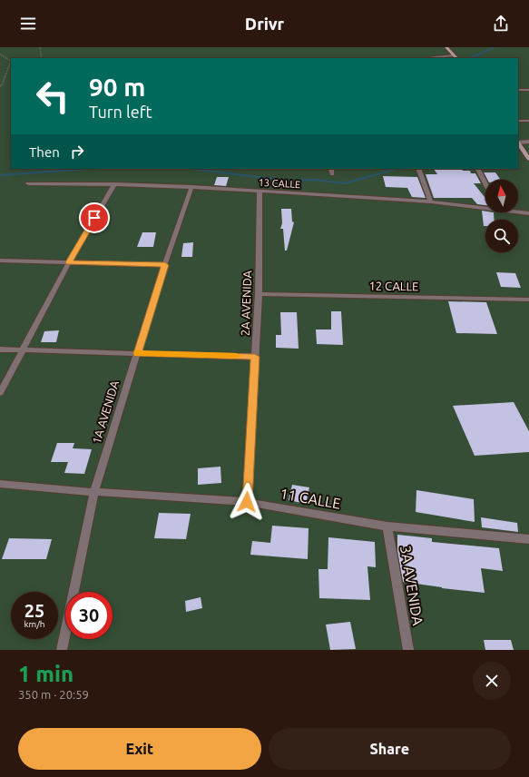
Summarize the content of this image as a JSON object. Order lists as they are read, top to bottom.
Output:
{
  "streets": {
    "street": [
      "13 CALLE",
      "12 CALLE",
      "2A AVENIDA",
      "1A AVENIDA",
      "11 CALLE",
      "3A AVENIDA"
    ]
  },
  "crossings": [
    ["13 CALLE", "2A AVENIDA"],
    ["13 CALLE", "1A AVENIDA"],
    ["12 CALLE", "2A AVENIDA"],
    ["2A AVENIDA", "11 CALLE"],
    ["1A AVENIDA", "11 CALLE"],
    ["11 CALLE", "3A AVENIDA"]
  ],
  "north": "top",
  "page": {
    "header": "Drivr",
    "turn": ["90 m", "Turn left"],
    "then": "Then",
    "speed": "25 km/h",
    "limit": "30",
    "heading": ["1 min", "350 m · 20:59"],
    "buttons": ["Exit", "Share"]
  }
}
